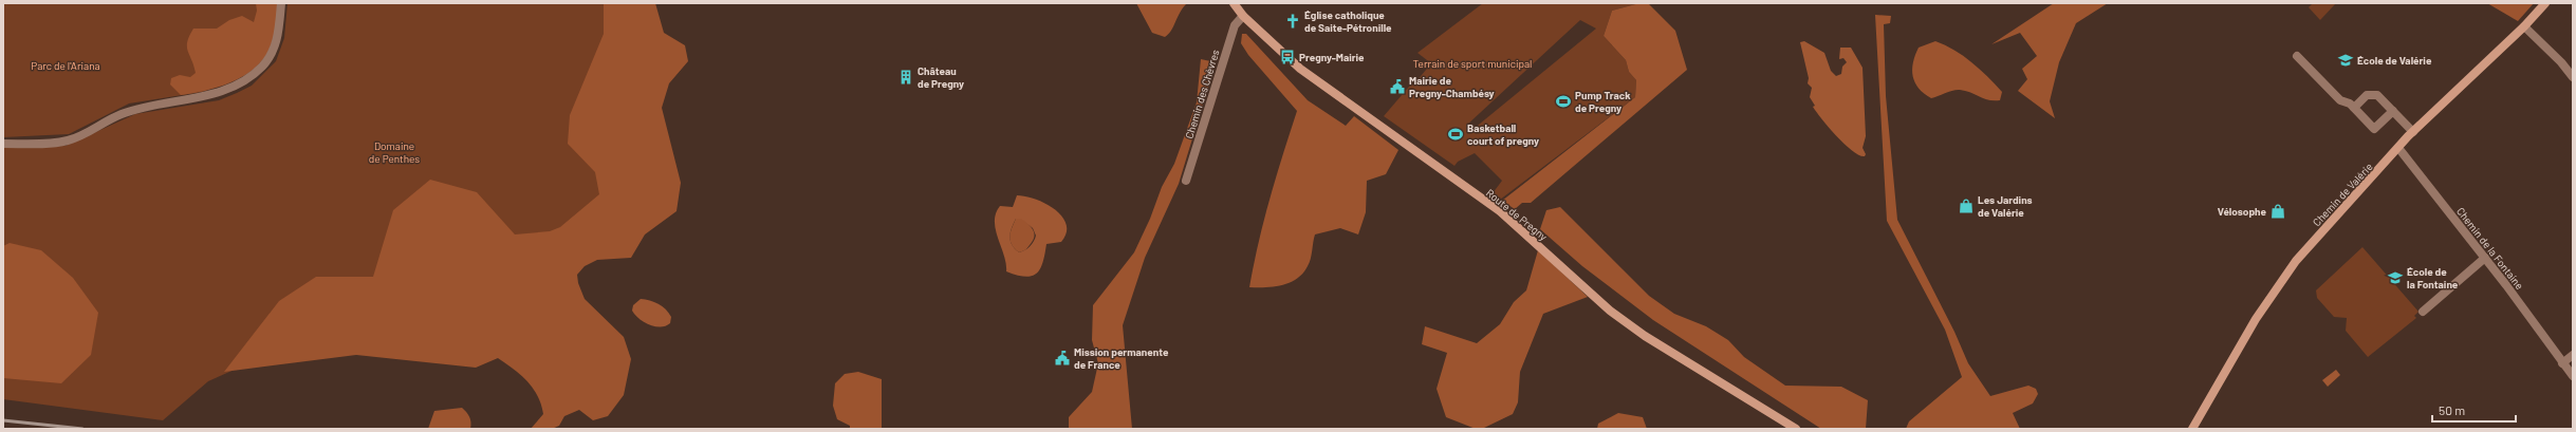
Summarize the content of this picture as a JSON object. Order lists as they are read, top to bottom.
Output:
{
  "streets": {
    "street": [
      "Chemin des Chèvres",
      "Chemin de Valérie",
      "Route de Pregny",
      "Chemin de la Fontaine"
    ]
  },
  "crossings": [
    ["Chemin des Chèvres", "Route de Pregny"],
    ["Chemin de Valérie", "Chemin de la Fontaine"]
  ],
  "parks": ["Terrain de sport municipal", "Parc de l'Ariana", "Domaine de Penthes"],
  "places": {
    "church": ["Église catholique de Saite-Pétronille"],
    "bus stop": ["Pregny-Mairie"],
    "school or university": ["École de Valérie", "École de la Fontaine"],
    "building": ["Château de Pregny"],
    "public building": ["Mairie de Pregny-Chambésy", "Mission permanente de France"],
    "sports": ["Pump Track de Pregny", "Basketball court of pregny"],
    "shop": ["Les Jardins de Valérie", "Vélosophe"]
  },
  "scale_bar": "50 m"
}
